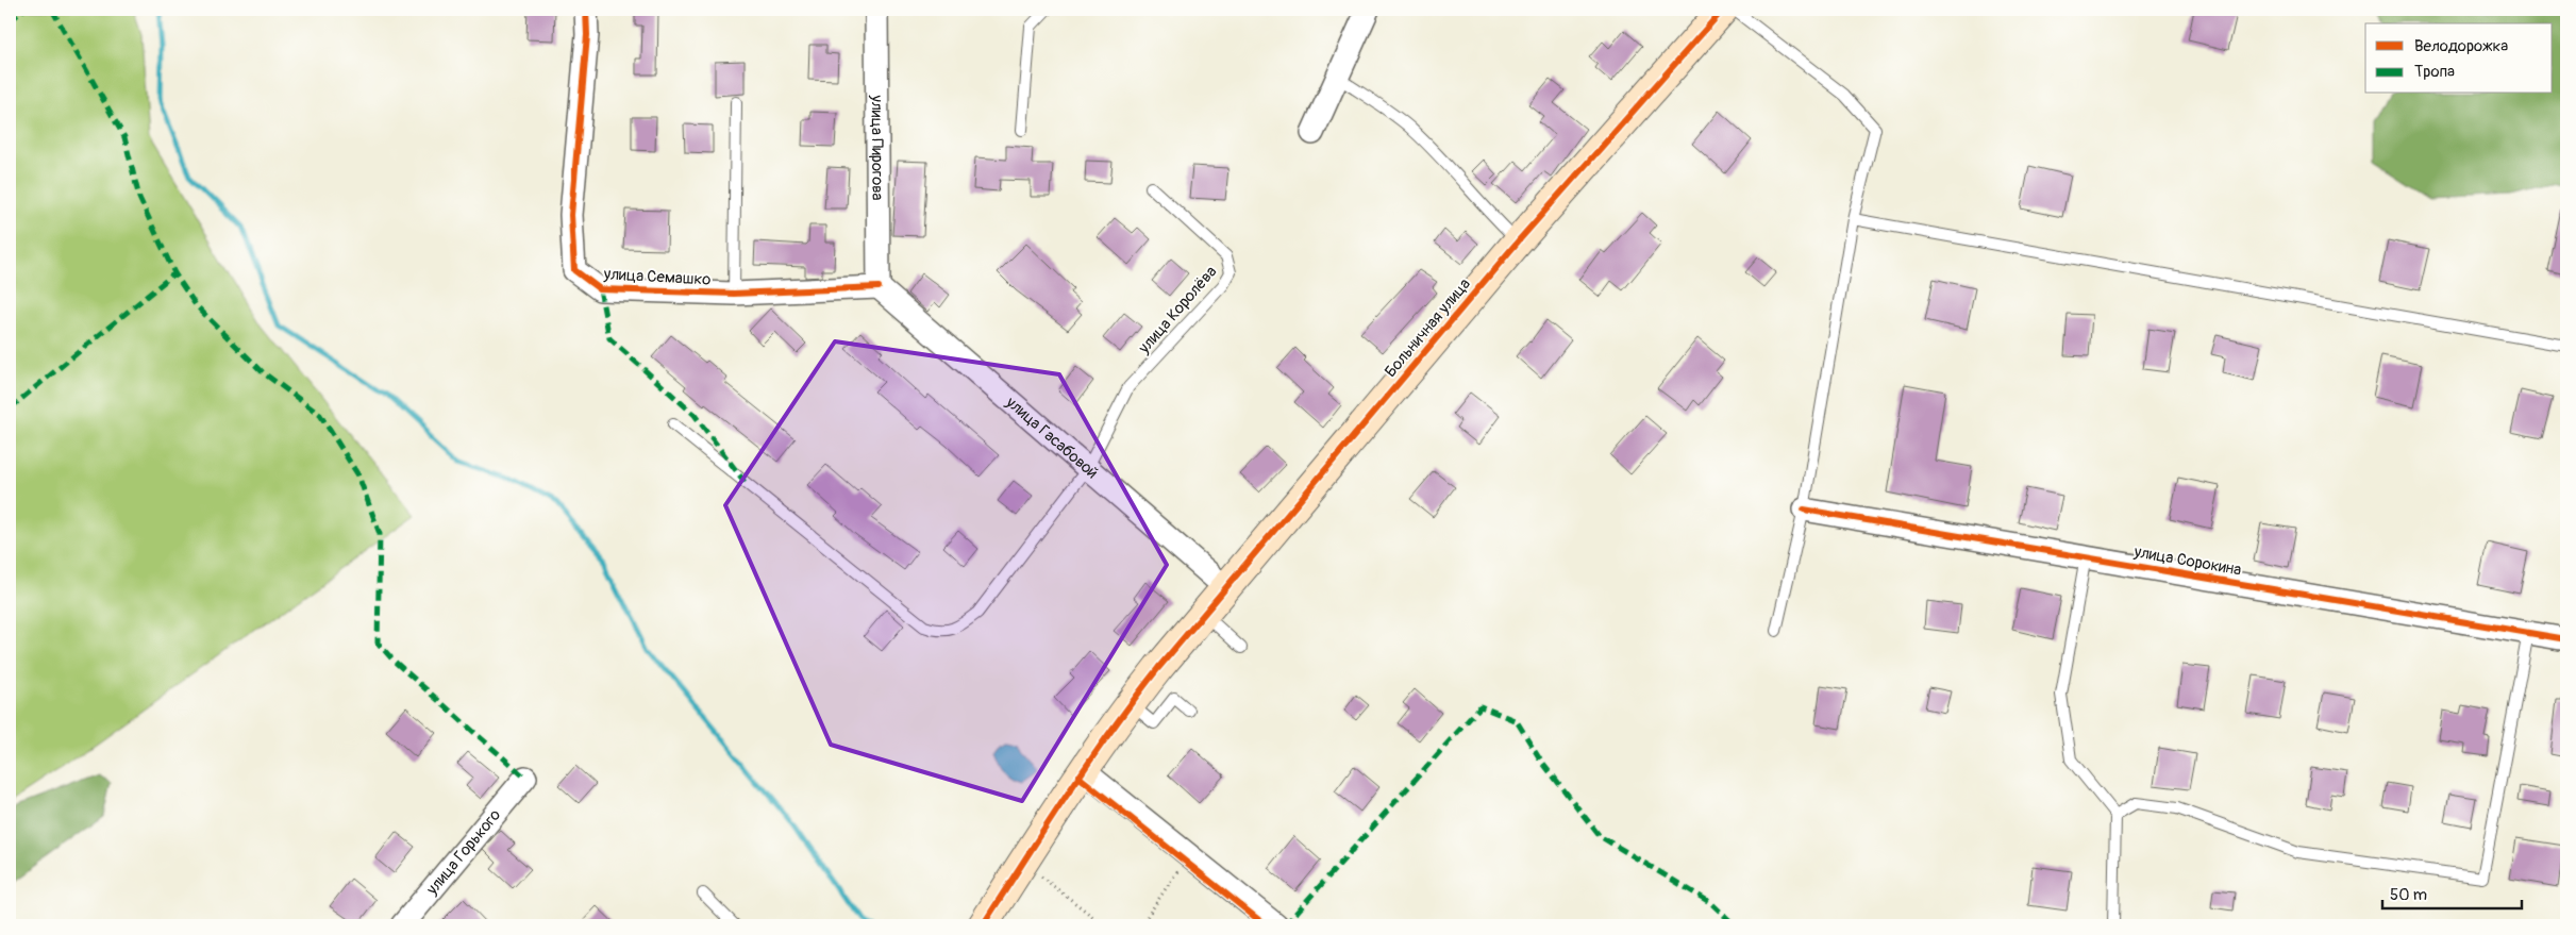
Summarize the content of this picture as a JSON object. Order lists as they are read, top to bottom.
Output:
{
  "streets": {
    "street": [
      "улица Пирогова",
      "улица Семашко",
      "Больничная улица",
      "улица Гасабовой",
      "улица Сорокина",
      "улица Горького"
    ],
    "lane": ["улица Королёва"]
  },
  "crossings": [
    ["улица Пирогова", "улица Семашко"],
    ["улица Пирогова", "улица Гасабовой"],
    ["улица Семашко", "улица Гасабовой"],
    ["улица Королёва", "улица Гасабовой"],
    ["Больничная улица", "улица Гасабовой"]
  ],
  "legend": ["Велодорожка", "Тропа"],
  "scale_bar": "50 m"
}
